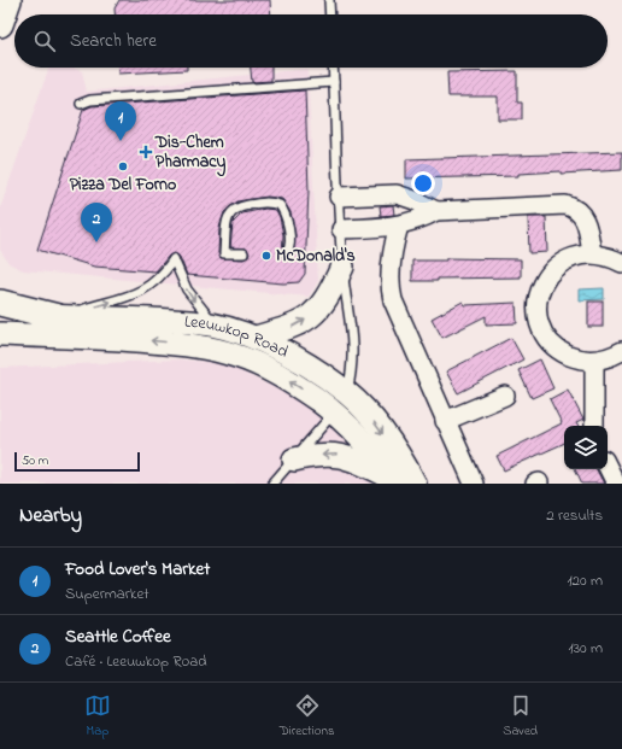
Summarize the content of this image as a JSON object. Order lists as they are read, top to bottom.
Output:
{
  "streets": {
    "street": ["Leeuwkop Road"]
  },
  "places": {
    "health": ["Dis-Chem Pharmacy"],
    "other": ["Pizza Del Forno", "McDonald's"]
  },
  "scale_bar": "50 m",
  "page": {
    "search": "Search here",
    "pins": ["1", "2"],
    "scale": "50 m",
    "heading": ["Nearby", "2 results"],
    "list": [
      {
        "mark": "1",
        "name": "Food Lover's Market",
        "note": "Supermarket",
        "value": "120 m"
      },
      {
        "mark": "2",
        "name": "Seattle Coffee",
        "note": "Café · Leeuwkop Road",
        "value": "130 m"
      }
    ],
    "nav": ["Map", "Directions", "Saved"]
  }
}
